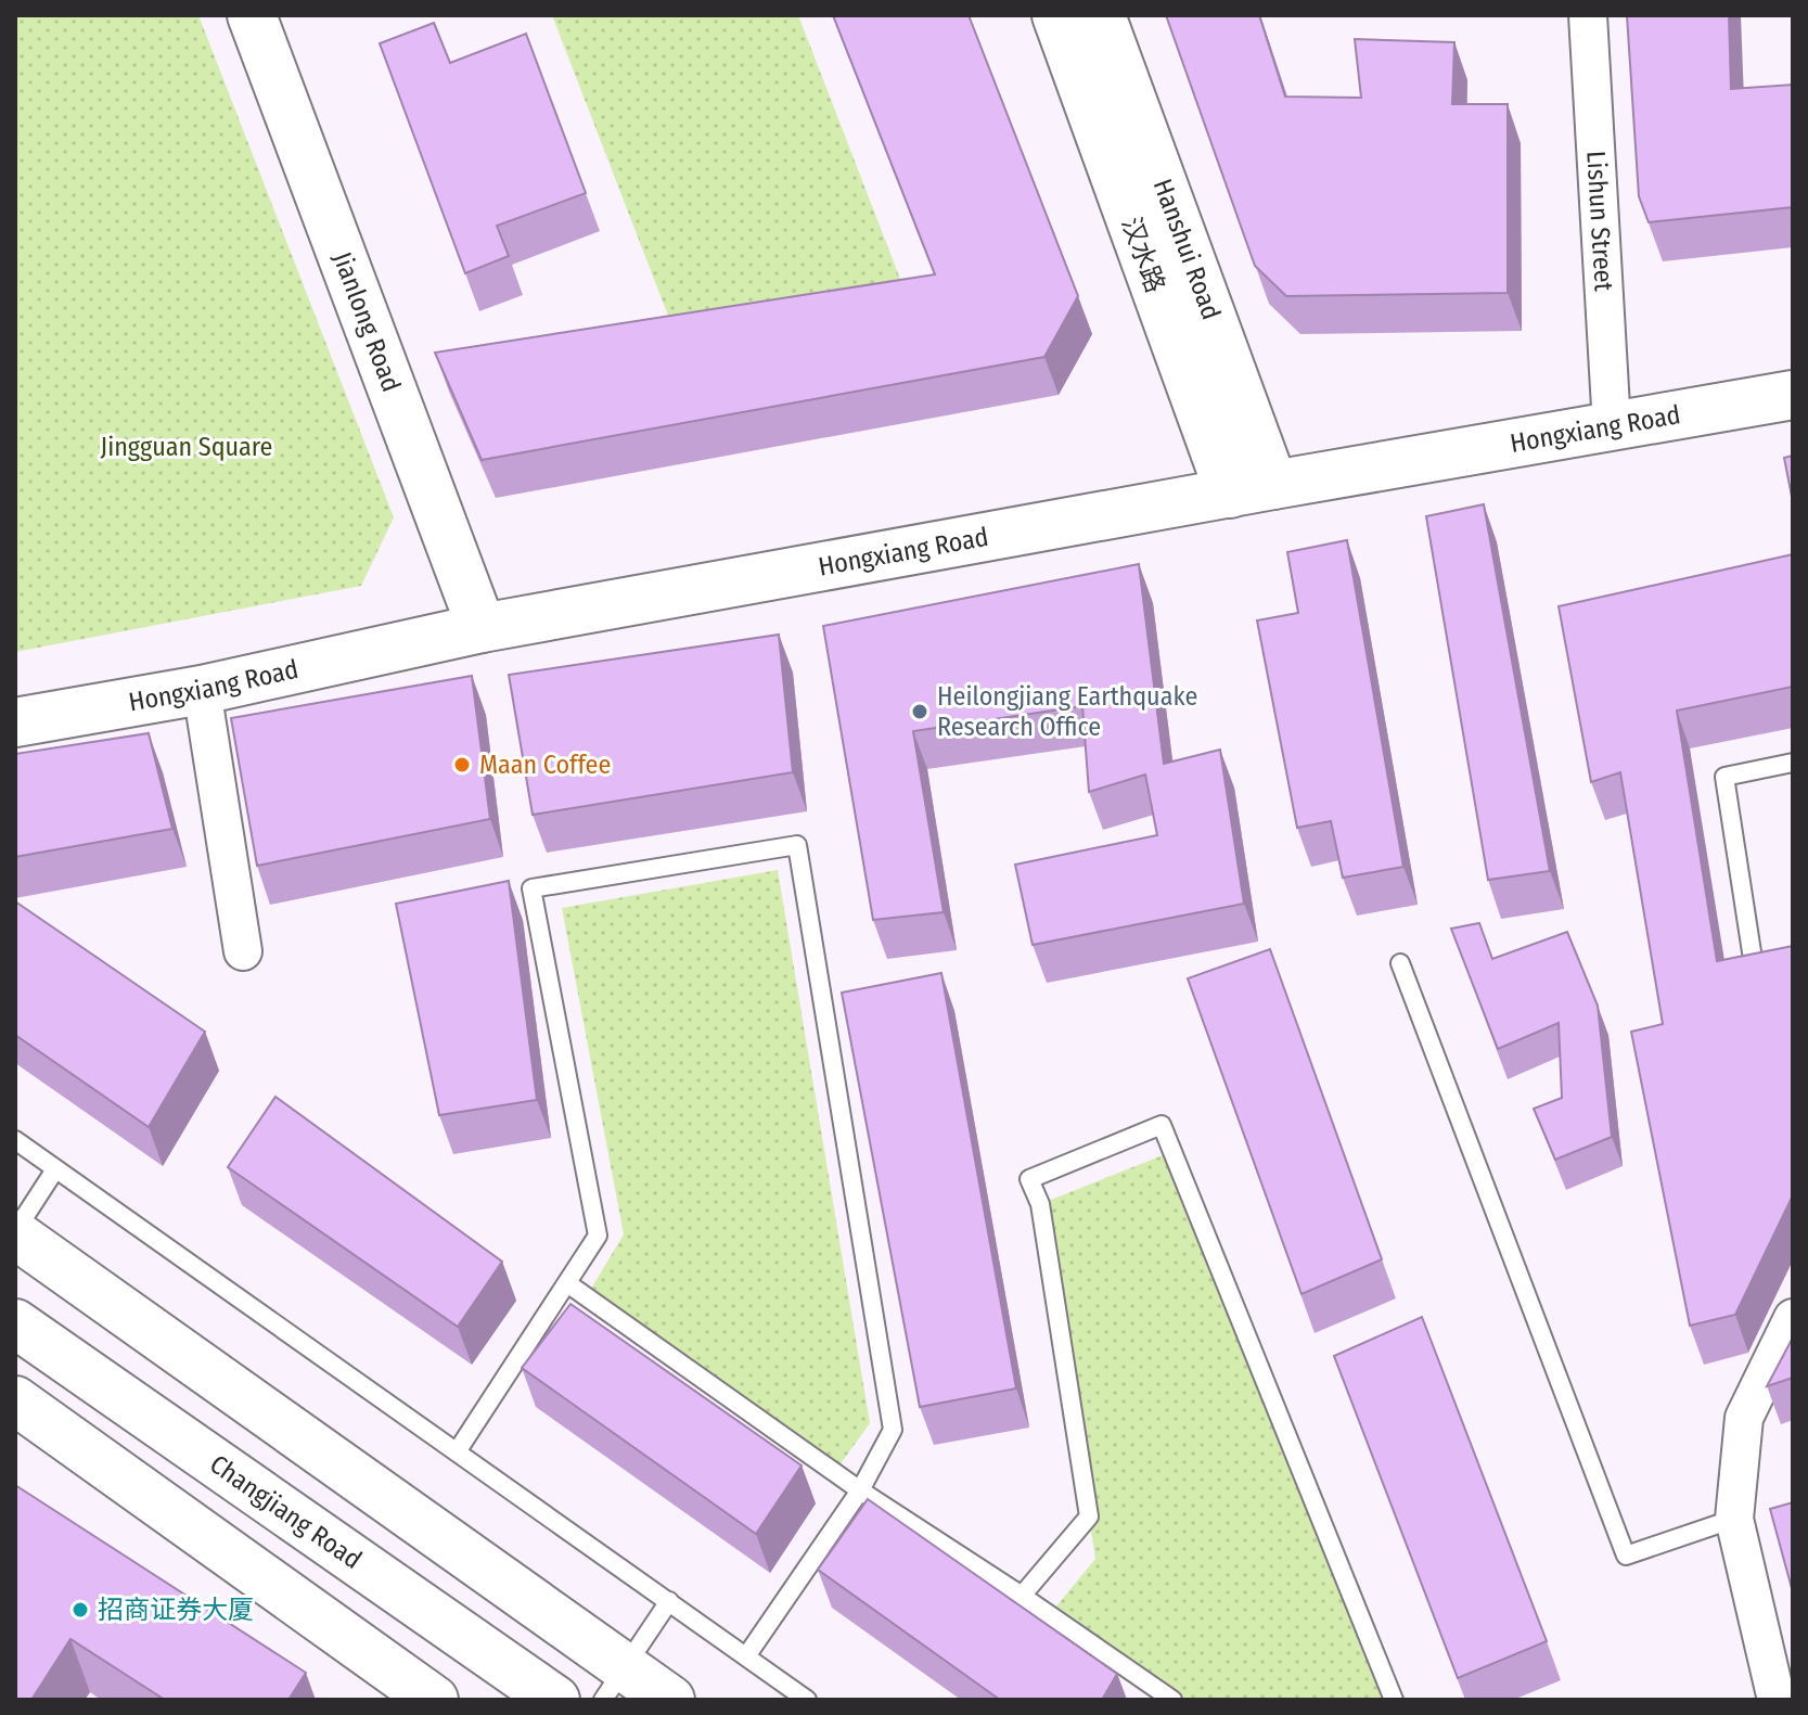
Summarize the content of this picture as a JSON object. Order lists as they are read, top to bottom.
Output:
{
  "streets": {
    "main road": [
      "Hanshui Road",
      "汉水路",
      "Jianlong Road",
      "Hongxiang Road",
      "Changjiang Road"
    ],
    "street": ["Lishun Street"]
  },
  "crossings": [
    ["Lishun Street", "Hongxiang Road"],
    ["Hanshui Road", "汉水路"],
    ["Hanshui Road", "Hongxiang Road"],
    ["汉水路", "Hongxiang Road"],
    ["Jianlong Road", "Hongxiang Road"]
  ],
  "parks": ["Jingguan Square"],
  "places": ["Heilongjiang Earthquake Research Office", "Maan Coffee", "招商证券大厦"]
}
